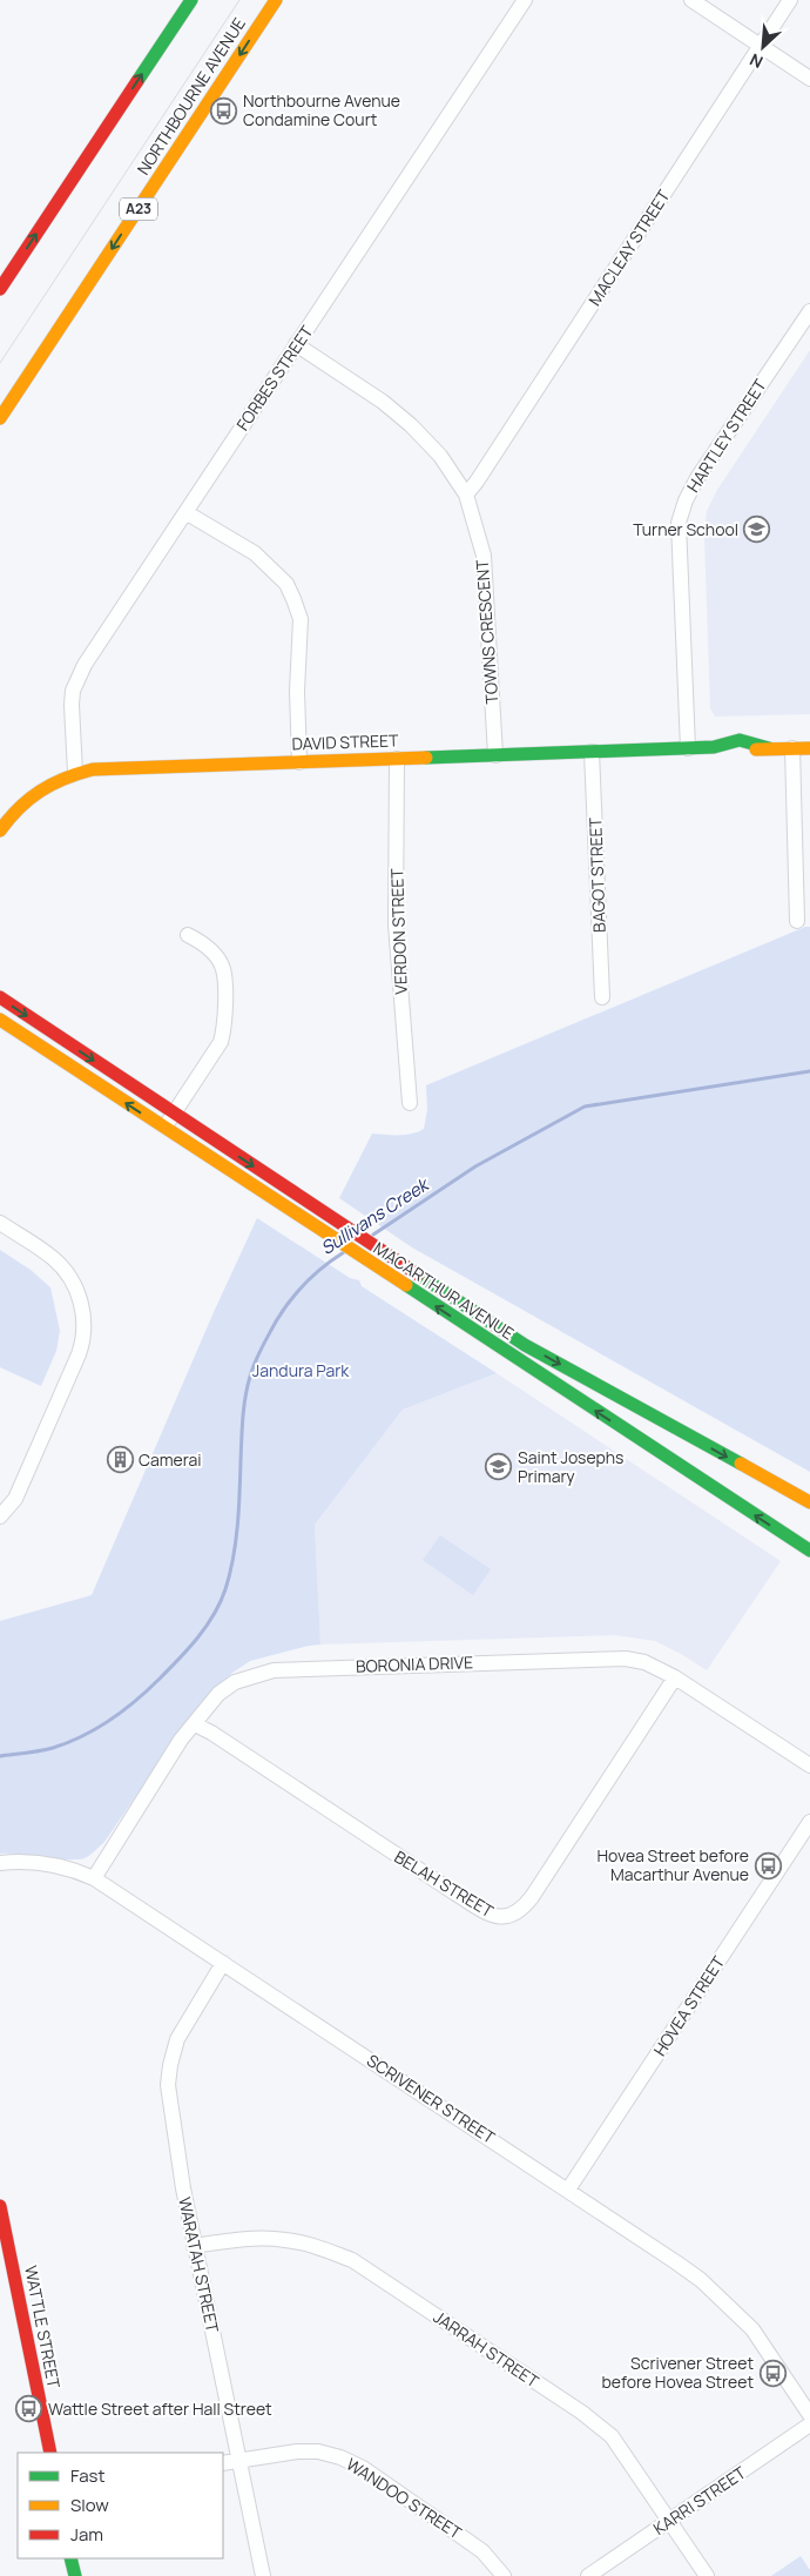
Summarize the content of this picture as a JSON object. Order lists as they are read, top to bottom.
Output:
{
  "streets": {
    "main road": [
      "NORTHBOURNE AVENUE",
      "A23",
      "DAVID STREET",
      "MACARTHUR AVENUE",
      "WATTLE STREET"
    ],
    "street": [
      "MACLEAY STREET",
      "FORBES STREET",
      "HARTLEY STREET",
      "TOWNS CRESCENT",
      "BAGOT STREET",
      "VERDON STREET",
      "BORONIA DRIVE",
      "BELAH STREET",
      "HOVEA STREET",
      "SCRIVENER STREET",
      "WARATAH STREET",
      "JARRAH STREET",
      "WANDOO STREET",
      "KARRI STREET"
    ]
  },
  "crossings": [
    ["MACLEAY STREET", "TOWNS CRESCENT"],
    ["FORBES STREET", "TOWNS CRESCENT"],
    ["FORBES STREET", "DAVID STREET"],
    ["HARTLEY STREET", "DAVID STREET"],
    ["TOWNS CRESCENT", "DAVID STREET"],
    ["DAVID STREET", "BAGOT STREET"],
    ["DAVID STREET", "VERDON STREET"],
    ["BORONIA DRIVE", "BELAH STREET"],
    ["BORONIA DRIVE", "SCRIVENER STREET"],
    ["HOVEA STREET", "SCRIVENER STREET"],
    ["SCRIVENER STREET", "WARATAH STREET"],
    ["WARATAH STREET", "JARRAH STREET"],
    ["WARATAH STREET", "WANDOO STREET"],
    ["JARRAH STREET", "KARRI STREET"]
  ],
  "water": ["Sullivans Creek"],
  "parks": ["Jandura Park"],
  "places": {
    "bus stop": [
      "Northbourne Avenue Condamine Court",
      "Hovea Street before Macarthur Avenue",
      "Scrivener Street before Hovea Street",
      "Wattle Street after Hall Street"
    ],
    "school or university": ["Turner School", "Saint Josephs Primary"],
    "building": ["Camerai"]
  },
  "legend": ["Fast", "Slow", "Jam"],
  "north": "bottom left"
}
